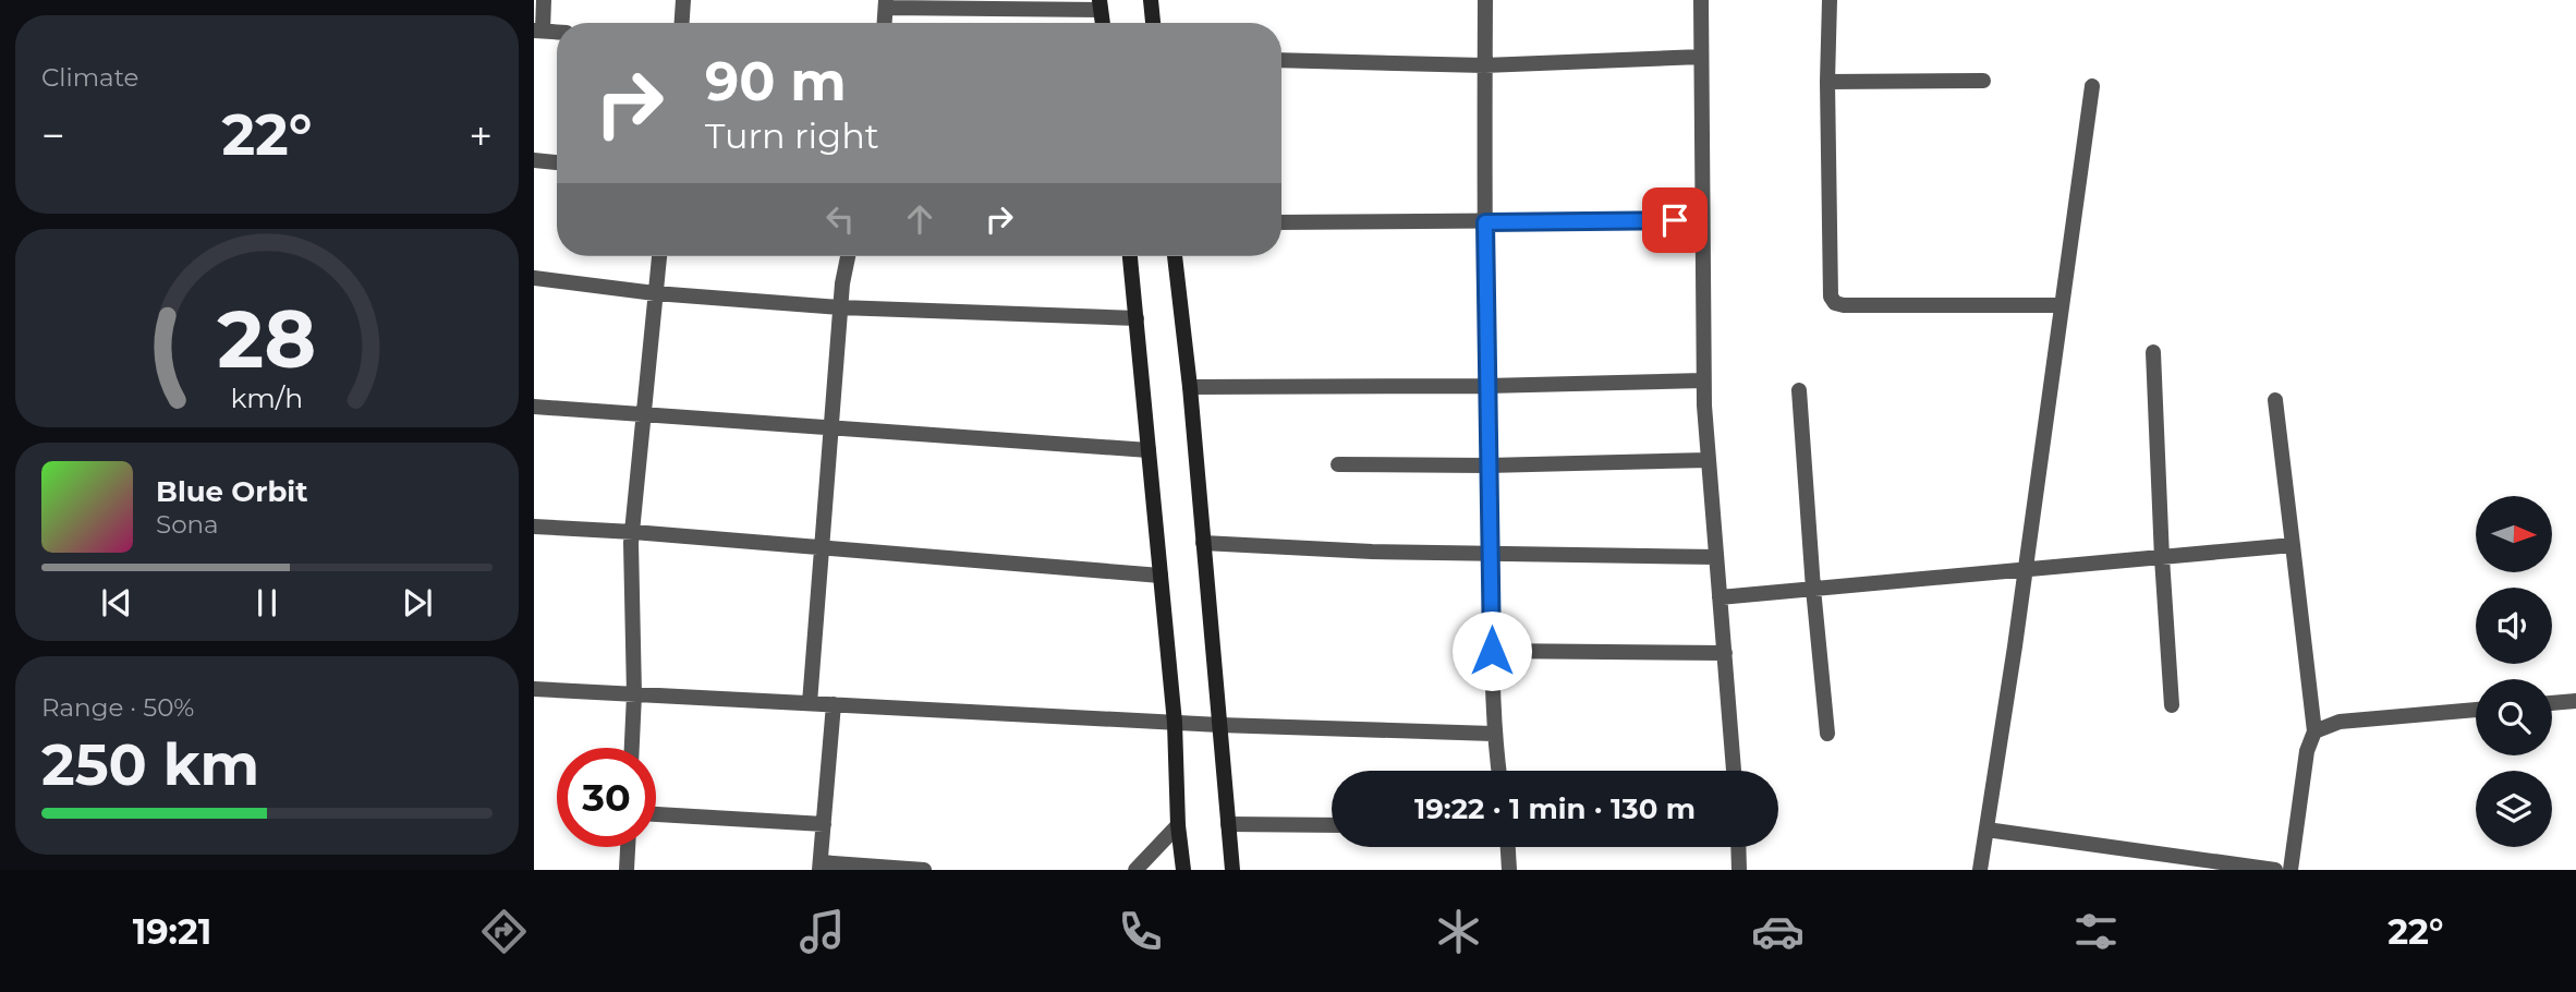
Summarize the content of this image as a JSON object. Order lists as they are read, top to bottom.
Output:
{
  "north": "right",
  "page": {
    "tile": [
      "Climate",
      ["Range · 50%", "250 km"]
    ],
    "turn": ["90 m", "Turn right"],
    "heat": ["−", "22°", "+"],
    "song": ["Blue Orbit", "Sona"],
    "limit": "30",
    "trip": "19:22 · 1 min · 130 m",
    "tabs": ["19:21", "22°"],
    "gauge": ["28", "km/h"]
  }
}
